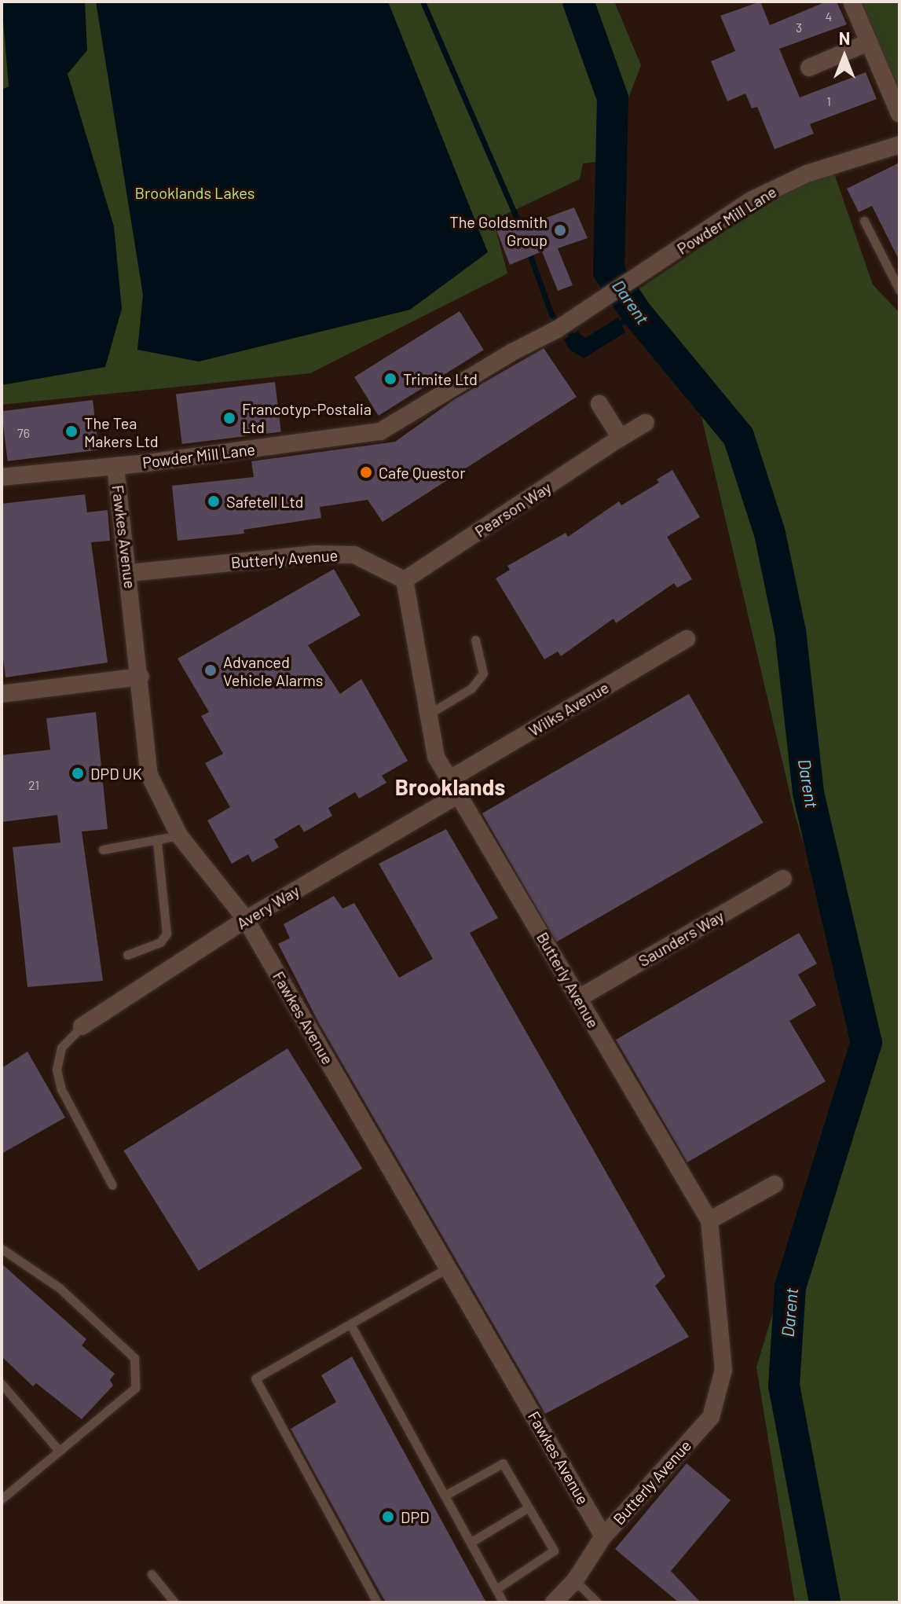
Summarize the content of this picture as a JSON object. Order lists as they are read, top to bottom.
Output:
{
  "streets": {
    "street": [
      "Powder Mill Lane",
      "Pearson Way",
      "Fawkes Avenue",
      "Butterly Avenue",
      "Wilks Avenue",
      "Avery Way",
      "Saunders Way"
    ]
  },
  "crossings": [
    ["Powder Mill Lane", "Fawkes Avenue"],
    ["Pearson Way", "Butterly Avenue"],
    ["Fawkes Avenue", "Butterly Avenue"],
    ["Fawkes Avenue", "Avery Way"],
    ["Butterly Avenue", "Wilks Avenue"],
    ["Butterly Avenue", "Avery Way"],
    ["Butterly Avenue", "Saunders Way"],
    ["Wilks Avenue", "Avery Way"]
  ],
  "districts": ["Brooklands"],
  "water": ["Darent"],
  "parks": ["Brooklands Lakes"],
  "places": [
    "The Goldsmith Group",
    "Trimite Ltd",
    "Francotyp-Postalia Ltd",
    "The Tea Makers Ltd",
    "Cafe Questor",
    "Safetell Ltd",
    "Advanced Vehicle Alarms",
    "DPD UK",
    "DPD"
  ],
  "house_numbers": [
    "4",
    "3",
    "1",
    "76",
    "21"
  ],
  "north": "top"
}
